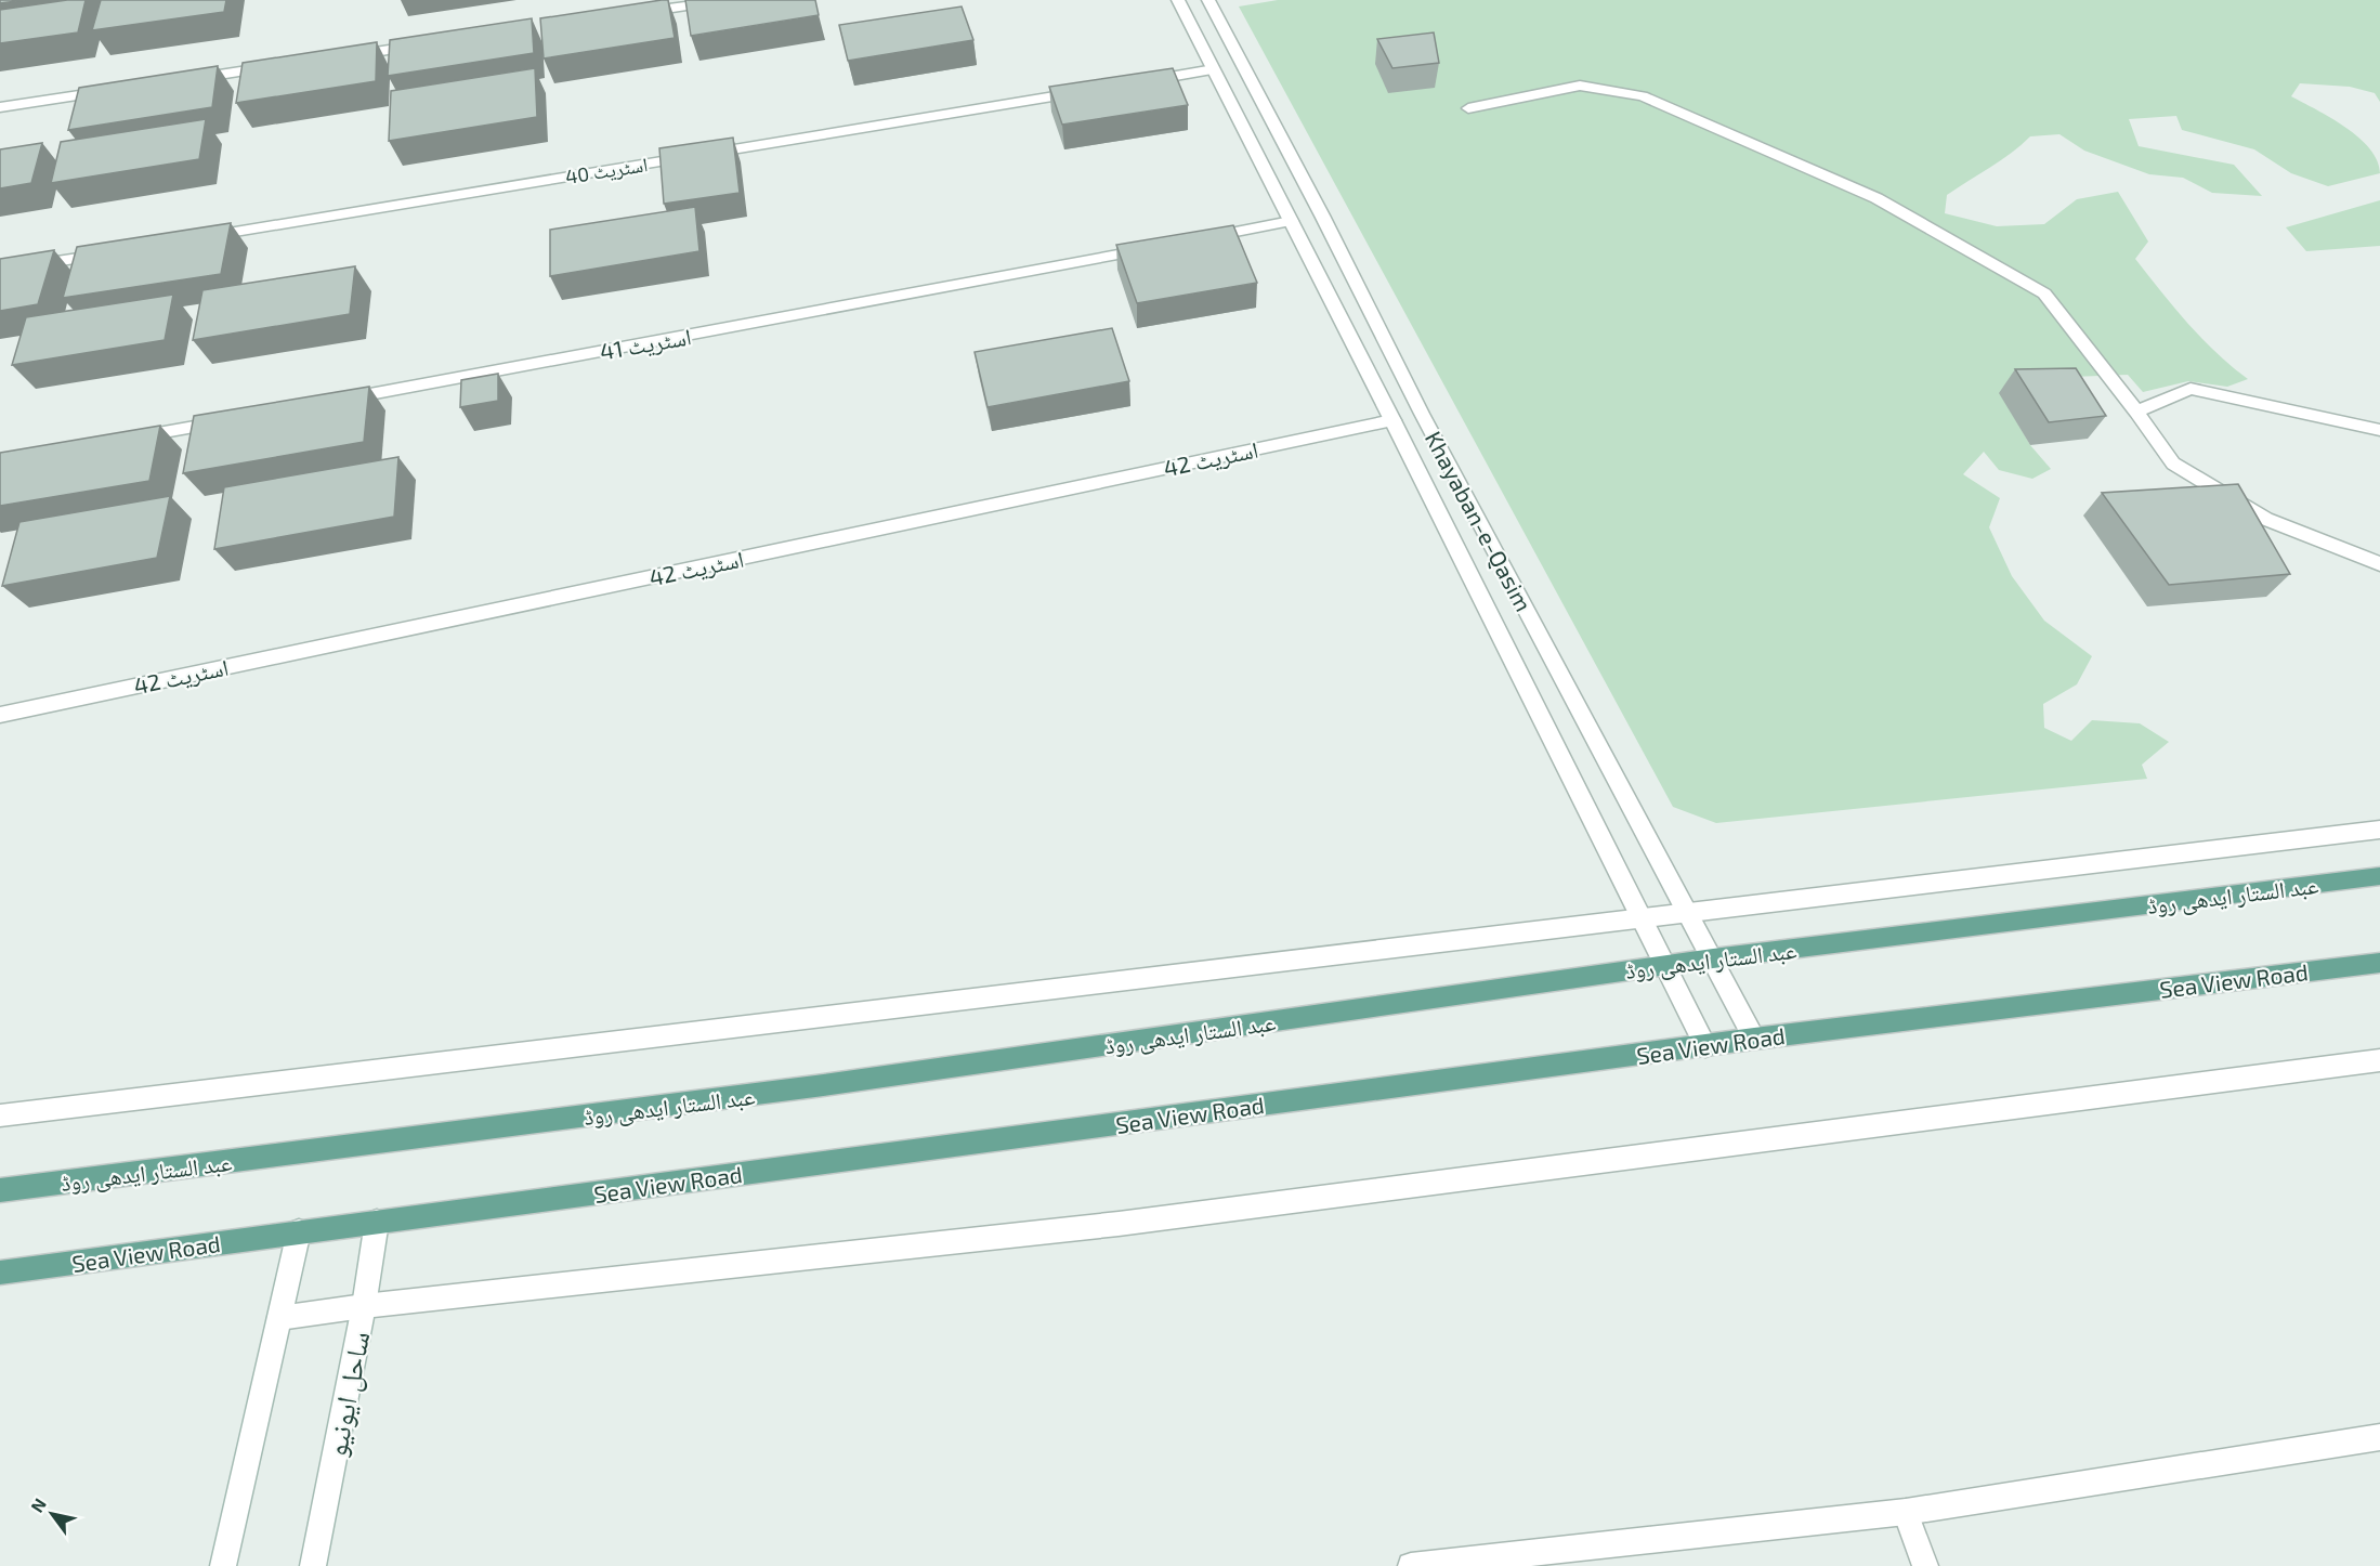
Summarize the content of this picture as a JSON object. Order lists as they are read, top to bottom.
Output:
{
  "streets": {
    "main road": ["عبد الستار ایدھی روڈ", "Sea View Road"],
    "street": [
      "اسٹریٹ 40",
      "اسٹریٹ 41",
      "اسٹریٹ 42",
      "Khayaban-e-Qasim",
      "ساحل ایونیو"
    ]
  },
  "crossings": [
    ["اسٹریٹ 42", "Khayaban-e-Qasim"],
    ["Khayaban-e-Qasim", "عبد الستار ایدھی روڈ"],
    ["Khayaban-e-Qasim", "Sea View Road"],
    ["Sea View Road", "ساحل ایونیو"]
  ],
  "north": "top left"
}
